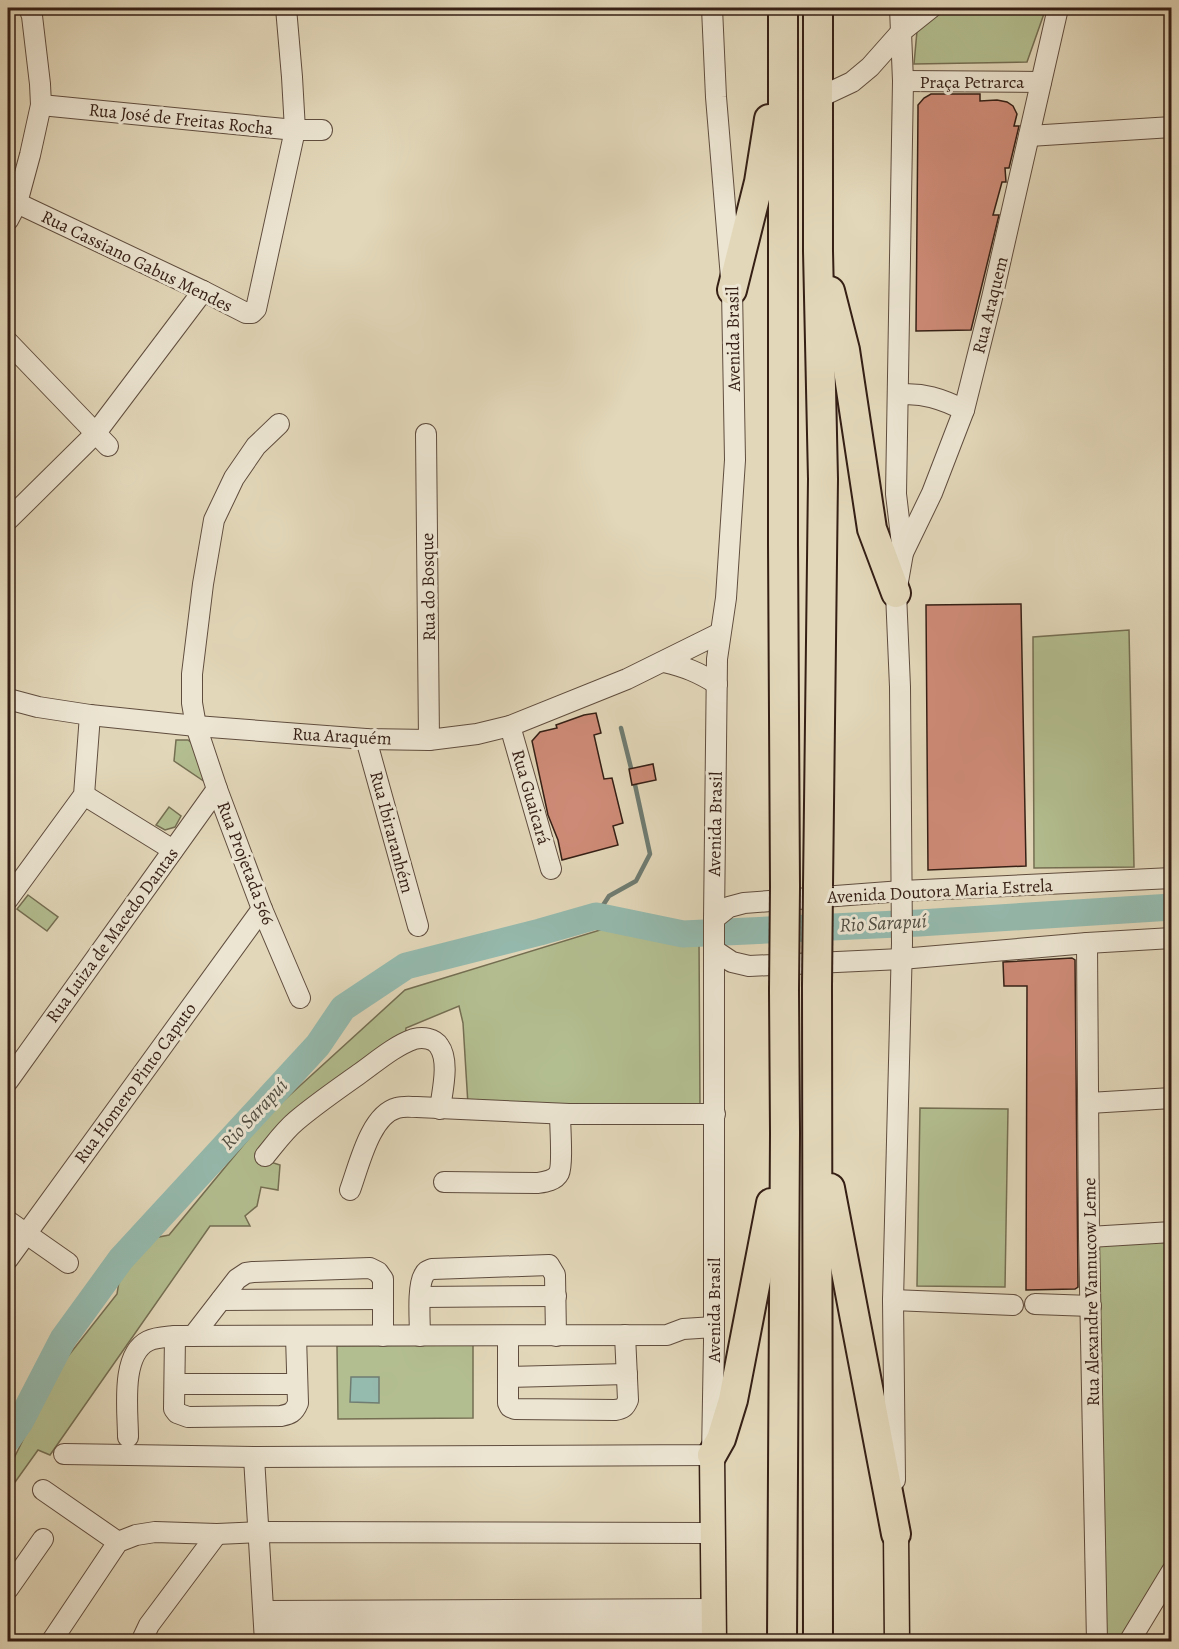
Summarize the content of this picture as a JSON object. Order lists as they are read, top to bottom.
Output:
{
  "streets": {
    "main road": ["Avenida Brasil"],
    "street": [
      "Praça Petrarca",
      "Rua José de Freitas Rocha",
      "Rua Cassiano Gabus Mendes",
      "Rua Araquem",
      "Rua do Bosque",
      "Rua Araquém",
      "Rua Guaicará",
      "Rua Ibiraranhém",
      "Rua Projetada 566",
      "Avenida Doutora Maria Estrela",
      "Rua Luiza de Macedo Dantas",
      "Rua Homero Pinto Caputo",
      "Rua Alexandre Vannucow Leme"
    ]
  },
  "crossings": [
    ["Praça Petrarca", "Rua Araquem"],
    ["Rua José de Freitas Rocha", "Rua Cassiano Gabus Mendes"],
    ["Avenida Brasil", "Rua Araquém"],
    ["Avenida Brasil", "Avenida Doutora Maria Estrela"],
    ["Rua do Bosque", "Rua Araquém"],
    ["Rua Araquém", "Rua Guaicará"],
    ["Rua Araquém", "Rua Ibiraranhém"],
    ["Rua Araquém", "Rua Projetada 566"],
    ["Rua Projetada 566", "Rua Luiza de Macedo Dantas"],
    ["Rua Projetada 566", "Rua Homero Pinto Caputo"]
  ],
  "water": ["Rio Sarapuí"]
}
